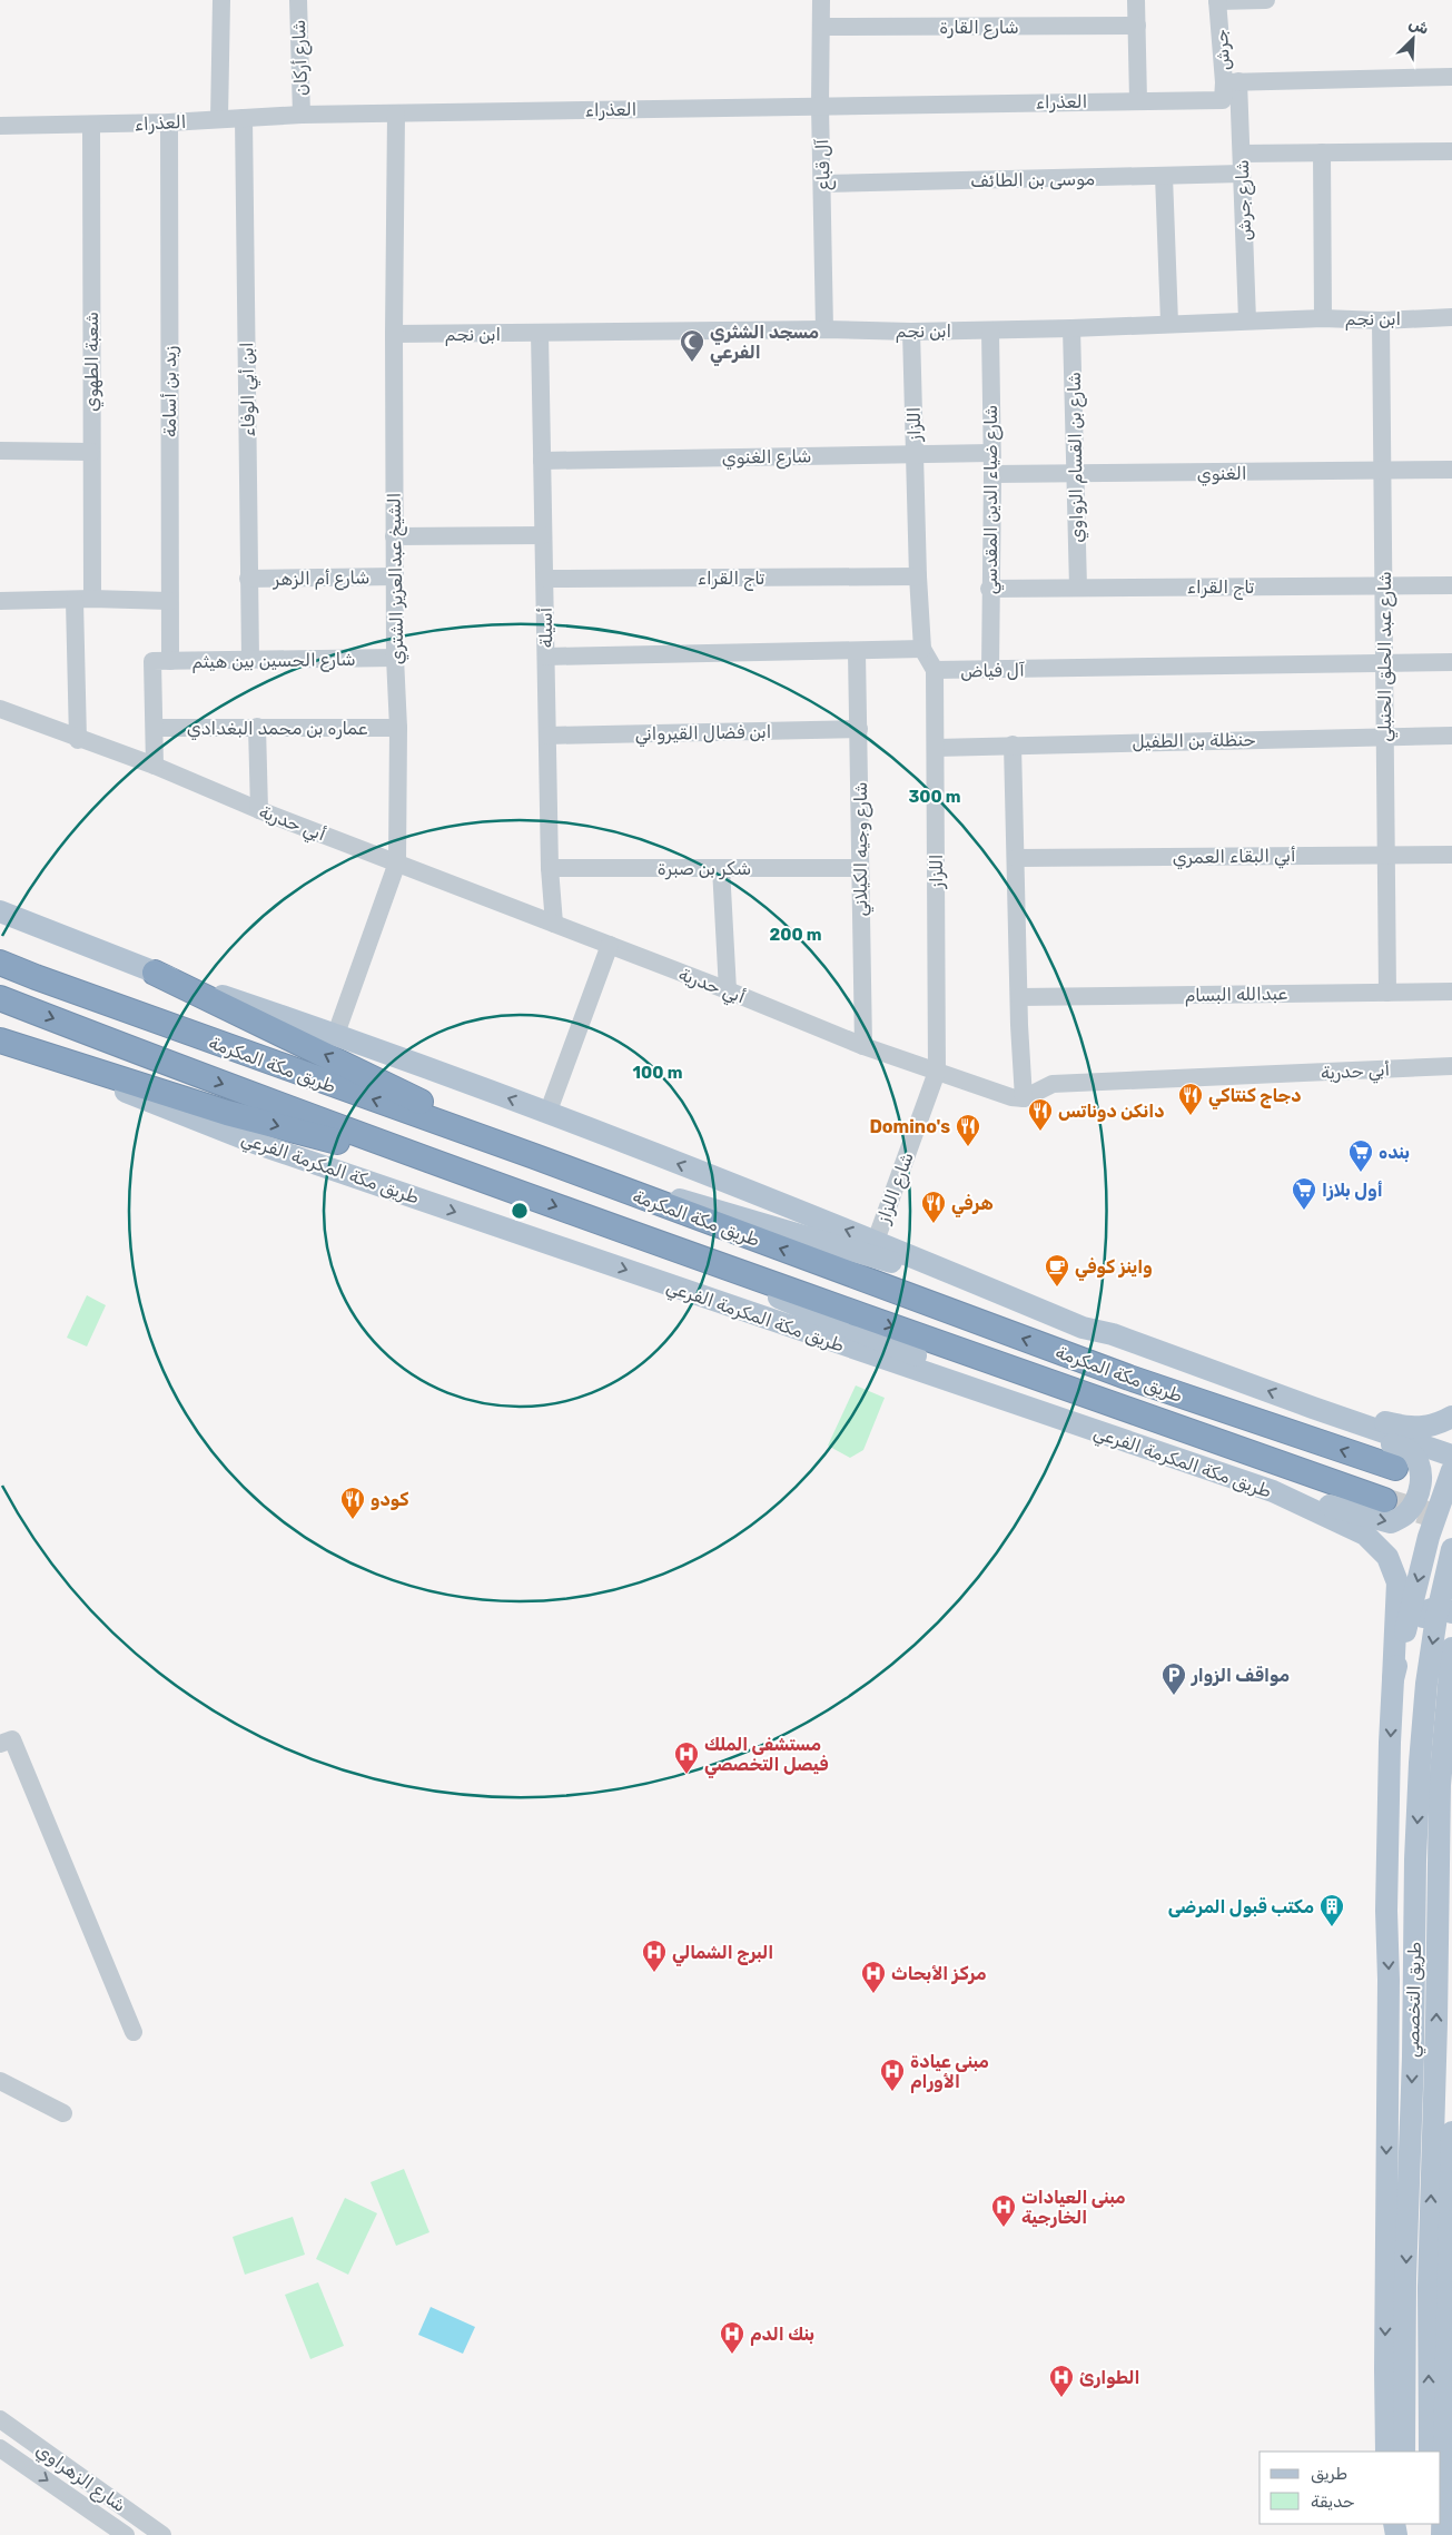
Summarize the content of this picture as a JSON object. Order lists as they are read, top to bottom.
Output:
{
  "streets": {
    "highway": ["طريق مكة المكرمة"],
    "main road": ["طريق مكة المكرمة الفرعي", "طريق التخصصي"],
    "street": [
      "شارع القارة",
      "جرش",
      "شارع أركان",
      "العذراء",
      "آل قباع",
      "موسى بن الطائف",
      "شارع جرش",
      "ابن نجم",
      "شعبة الطهوي",
      "ابن أبي الوفاء",
      "زيد بن أسامة",
      "اللزاز",
      "شارع الغنوي",
      "شارع بن القسام الزواوي",
      "الغنوي",
      "شارع ضياء الدين المقدسي",
      "شارع أم الزهر",
      "تاج القراء",
      "الشيخ عبدالعزيز الشتري",
      "أسيلة",
      "شارع عبد الحلق الحنبلي",
      "شارع الحسين بين هيثم",
      "آل فياض",
      "عماره بن محمد البغدادي",
      "ابن فضال القيرواني",
      "حنظلة بن الطفيل",
      "أبي حدرية",
      "شارع وجيه الكيلاني",
      "أبي البقاء العمري",
      "شكر بن صبرة",
      "عبدالله البسام",
      "شارع اللزاز",
      "شارع الزهراوي"
    ]
  },
  "crossings": [
    ["شارع القارة", "آل قباع"],
    ["جرش", "العذراء"],
    ["جرش", "شارع جرش"],
    ["شارع أركان", "العذراء"],
    ["العذراء", "آل قباع"],
    ["العذراء", "شارع جرش"],
    ["العذراء", "شعبة الطهوي"],
    ["العذراء", "ابن أبي الوفاء"],
    ["العذراء", "زيد بن أسامة"],
    ["العذراء", "الشيخ عبدالعزيز الشتري"],
    ["آل قباع", "موسى بن الطائف"],
    ["آل قباع", "ابن نجم"],
    ["موسى بن الطائف", "شارع جرش"],
    ["شارع جرش", "ابن نجم"],
    ["ابن نجم", "اللزاز"],
    ["ابن نجم", "شارع بن القسام الزواوي"],
    ["ابن نجم", "شارع ضياء الدين المقدسي"],
    ["ابن نجم", "الشيخ عبدالعزيز الشتري"],
    ["ابن نجم", "أسيلة"],
    ["ابن نجم", "شارع عبد الحلق الحنبلي"],
    ["شعبة الطهوي", "أبي حدرية"],
    ["ابن أبي الوفاء", "شارع أم الزهر"],
    ["ابن أبي الوفاء", "شارع الحسين بين هيثم"],
    ["زيد بن أسامة", "شارع الحسين بين هيثم"],
    ["زيد بن أسامة", "عماره بن محمد البغدادي"],
    ["زيد بن أسامة", "أبي حدرية"],
    ["اللزاز", "شارع الغنوي"],
    ["اللزاز", "تاج القراء"],
    ["اللزاز", "آل فياض"],
    ["اللزاز", "حنظلة بن الطفيل"],
    ["اللزاز", "أبي حدرية"],
    ["اللزاز", "شارع اللزاز"],
    ["شارع الغنوي", "شارع ضياء الدين المقدسي"],
    ["شارع الغنوي", "أسيلة"],
    ["شارع بن القسام الزواوي", "الغنوي"],
    ["شارع بن القسام الزواوي", "تاج القراء"],
    ["الغنوي", "شارع ضياء الدين المقدسي"],
    ["الغنوي", "شارع عبد الحلق الحنبلي"],
    ["شارع ضياء الدين المقدسي", "تاج القراء"],
    ["شارع ضياء الدين المقدسي", "آل فياض"],
    ["شارع أم الزهر", "الشيخ عبدالعزيز الشتري"],
    ["تاج القراء", "أسيلة"],
    ["تاج القراء", "شارع عبد الحلق الحنبلي"],
    ["الشيخ عبدالعزيز الشتري", "شارع الحسين بين هيثم"],
    ["الشيخ عبدالعزيز الشتري", "عماره بن محمد البغدادي"],
    ["الشيخ عبدالعزيز الشتري", "أبي حدرية"],
    ["أسيلة", "ابن فضال القيرواني"],
    ["أسيلة", "أبي حدرية"],
    ["أسيلة", "شكر بن صبرة"],
    ["شارع عبد الحلق الحنبلي", "آل فياض"],
    ["شارع عبد الحلق الحنبلي", "حنظلة بن الطفيل"],
    ["شارع عبد الحلق الحنبلي", "أبي البقاء العمري"],
    ["شارع عبد الحلق الحنبلي", "عبدالله البسام"],
    ["ابن فضال القيرواني", "شارع وجيه الكيلاني"],
    ["أبي حدرية", "شارع وجيه الكيلاني"],
    ["أبي حدرية", "شارع اللزاز"],
    ["شارع وجيه الكيلاني", "شكر بن صبرة"]
  ],
  "places": {
    "mosque": ["مسجد الشثري الفرعي"],
    "restaurant": [
      "دجاج كنتاكي",
      "دانكن دوناتس",
      "Domino's",
      "هرفي",
      "كودو"
    ],
    "supermarket": ["بنده", "أول بلازا"],
    "cafe": ["واينز كوفي"],
    "parking": ["مواقف الزوار"],
    "hospital": [
      "مستشفى الملك فيصل التخصصي",
      "البرج الشمالي",
      "مركز الأبحاث",
      "مبنى عيادة الأورام",
      "مبنى العيادات الخارجية",
      "بنك الدم",
      "الطوارئ"
    ],
    "building": ["مكتب قبول المرضى"]
  },
  "legend": ["طريق", "حديقة"],
  "north": "top right",
  "rings": ["300 m", "200 m", "100 m"]
}
